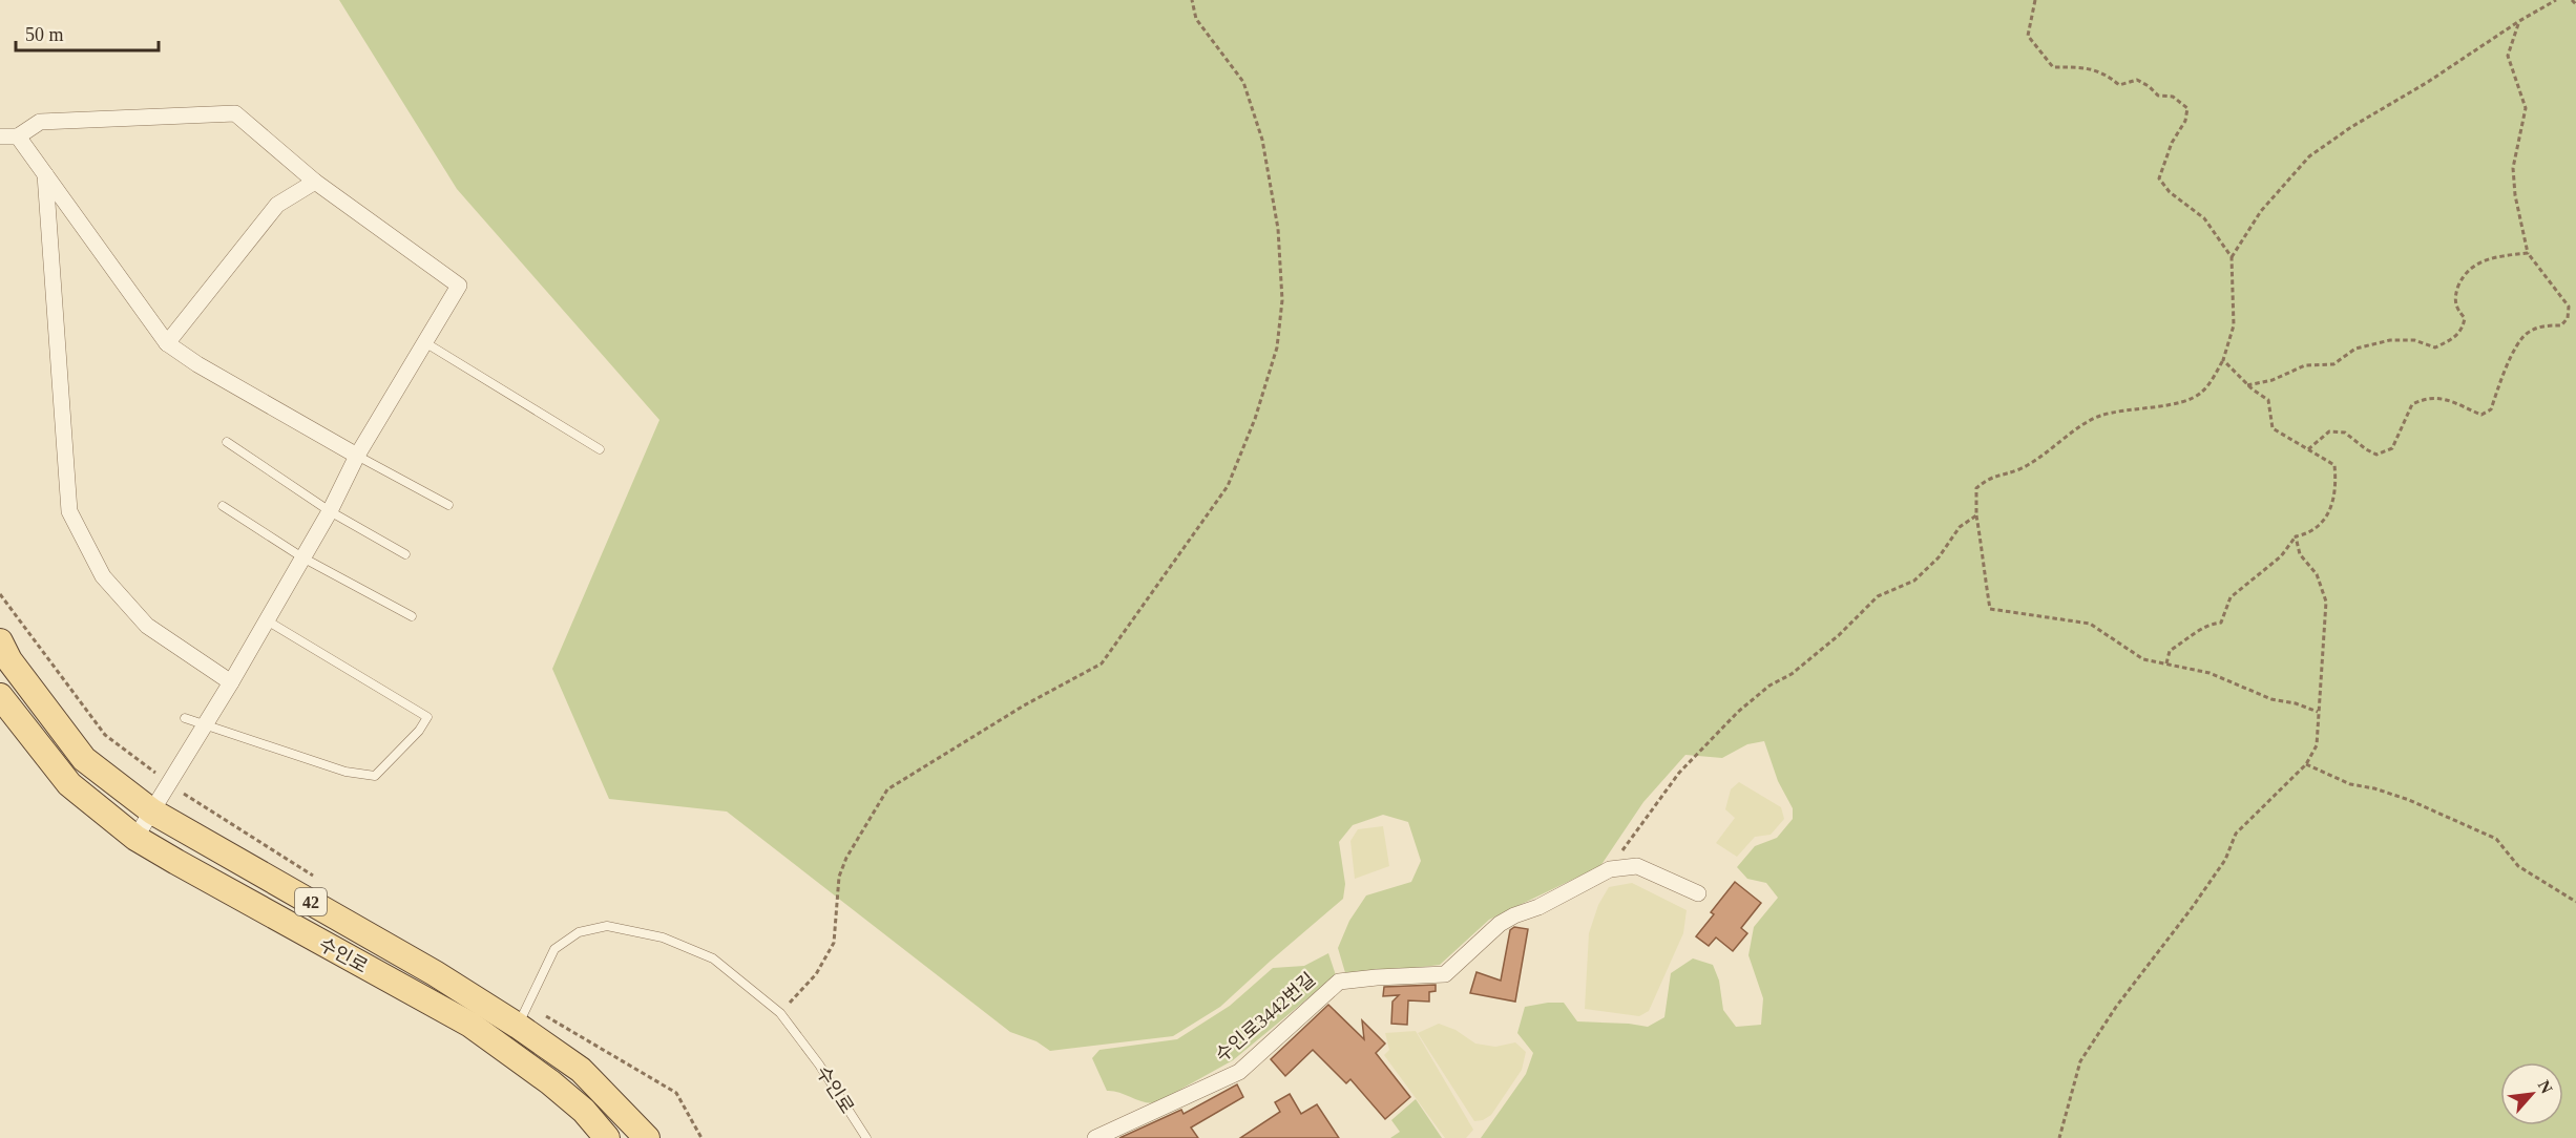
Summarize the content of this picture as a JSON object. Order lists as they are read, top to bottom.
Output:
{
  "streets": {
    "main road": ["42", "수인로"],
    "street": ["수인로3442번길"]
  },
  "scale_bar": "50 m",
  "north": "top right"
}
